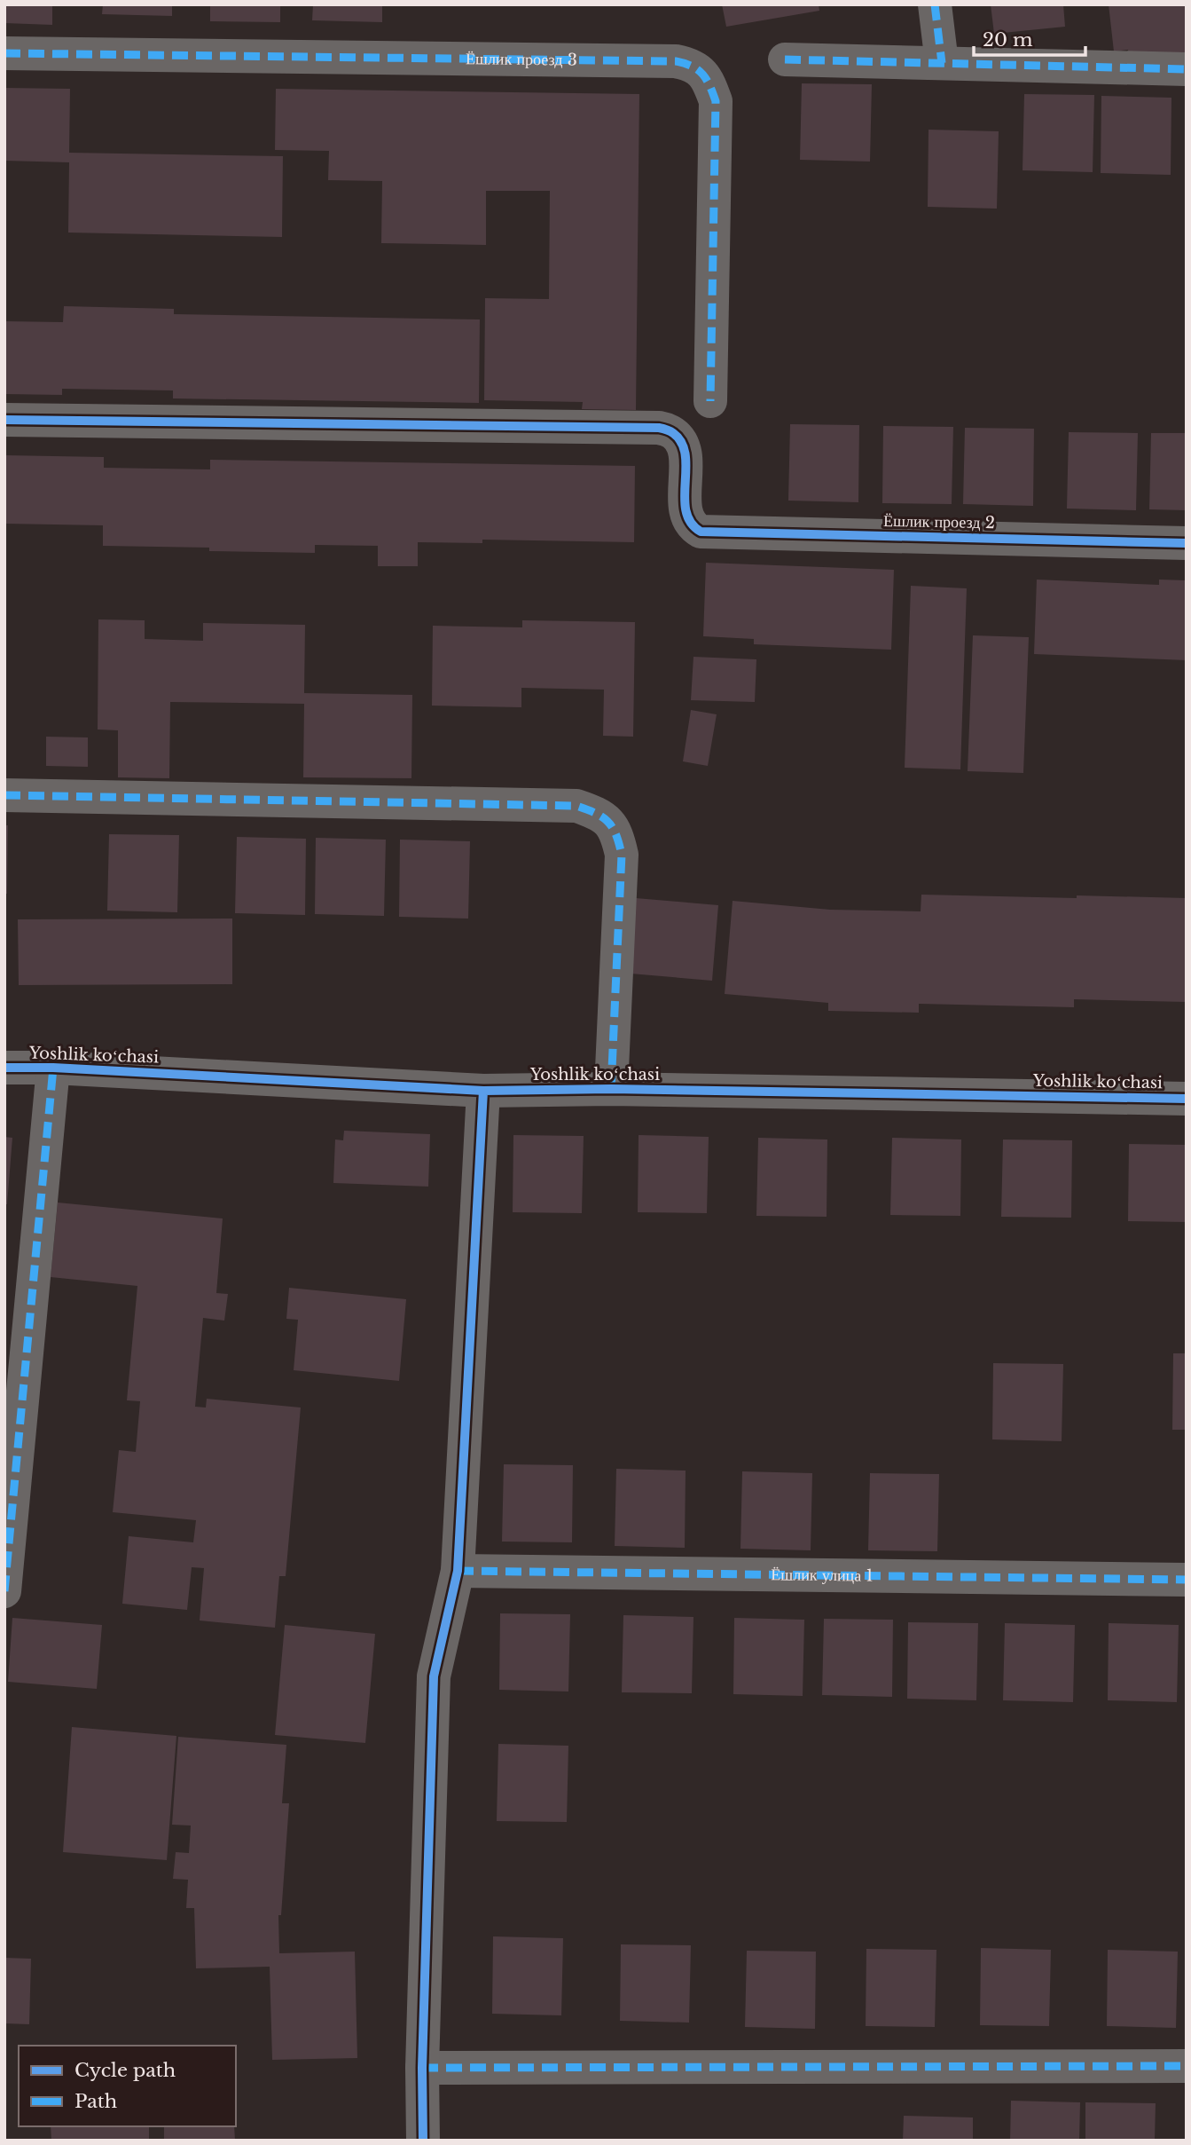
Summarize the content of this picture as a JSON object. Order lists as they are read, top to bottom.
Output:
{
  "streets": {
    "street": [
      "Ёшлик проезд 3",
      "Ёшлик проезд 2",
      "Yoshlik koʻchasi",
      "Ёшлик улица 1"
    ]
  },
  "legend": ["Cycle path", "Path"],
  "scale_bar": "20 m"
}
